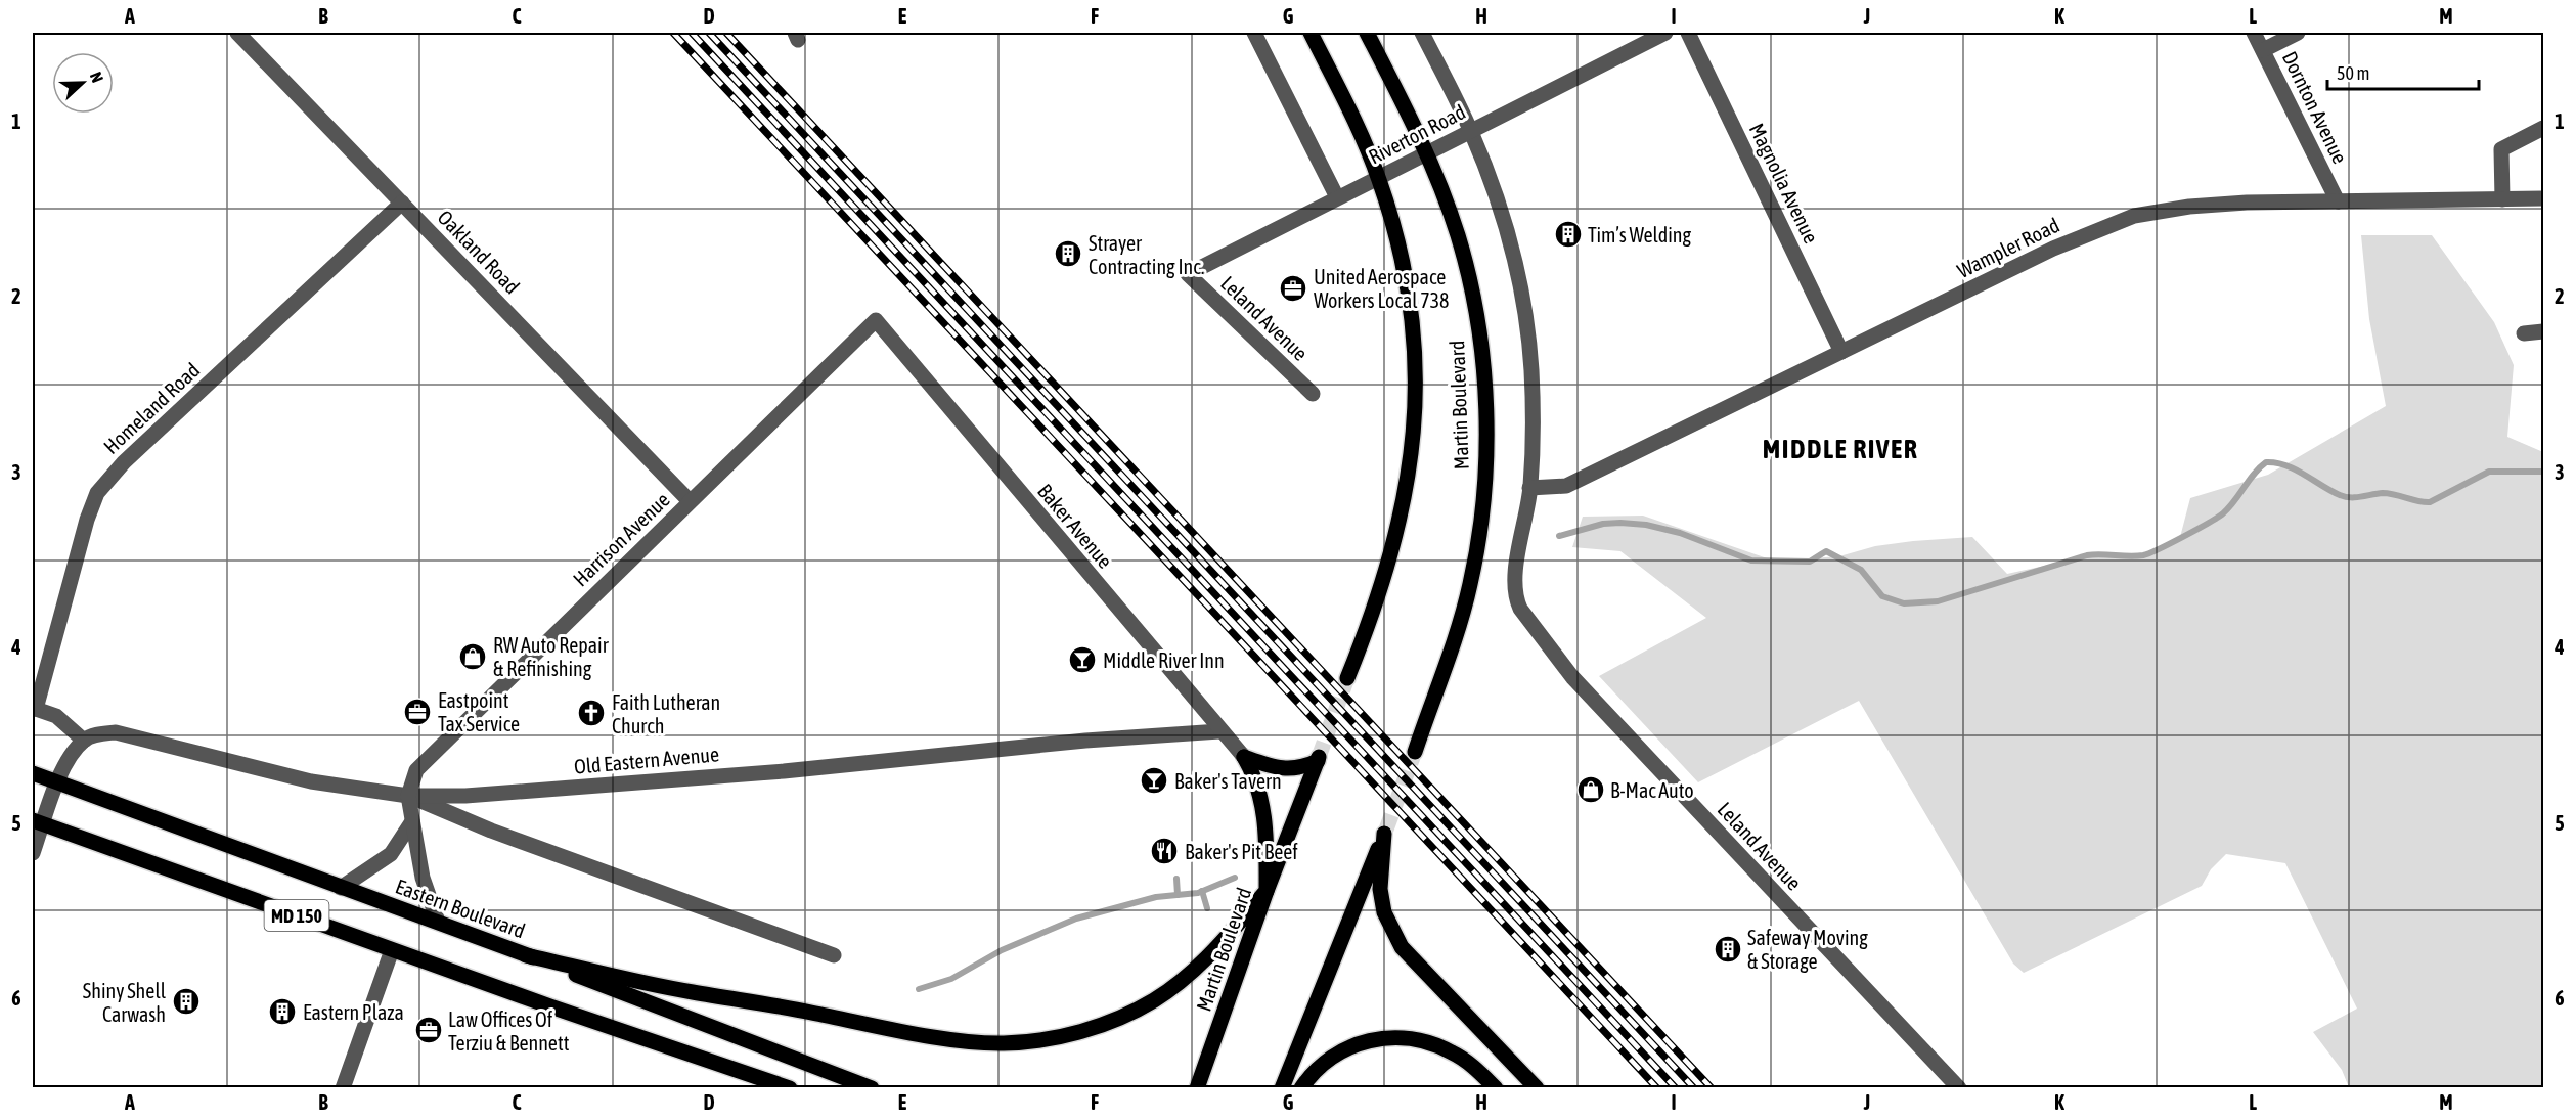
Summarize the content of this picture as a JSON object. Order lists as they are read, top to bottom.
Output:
{
  "streets": {
    "main road": ["Martin Boulevard", "Eastern Boulevard", "MD 150"],
    "street": [
      "Dornton Avenue",
      "Riverton Road",
      "Magnolia Avenue",
      "Wampler Road",
      "Oakland Road",
      "Leland Avenue",
      "Homeland Road",
      "Baker Avenue",
      "Harrison Avenue",
      "Old Eastern Avenue"
    ]
  },
  "crossings": [
    ["Dornton Avenue", "Wampler Road"],
    ["Riverton Road", "Leland Avenue"],
    ["Riverton Road", "Martin Boulevard"],
    ["Magnolia Avenue", "Wampler Road"],
    ["Wampler Road", "Leland Avenue"],
    ["Oakland Road", "Homeland Road"],
    ["Oakland Road", "Harrison Avenue"],
    ["Martin Boulevard", "Baker Avenue"],
    ["Baker Avenue", "Harrison Avenue"],
    ["Baker Avenue", "Old Eastern Avenue"],
    ["Harrison Avenue", "Old Eastern Avenue"]
  ],
  "districts": ["MIDDLE RIVER"],
  "places": {
    "building": [
      "Tim’s Welding",
      "Strayer Contracting Inc.",
      "Safeway Moving & Storage",
      "Shiny Shell Carwash",
      "Eastern Plaza"
    ],
    "office": ["United Aerospace Workers Local 738", "Eastpoint Tax Service", "Law Offices Of Terziu & Bennett"],
    "shop": ["RW Auto Repair & Refinishing", "B-Mac Auto"],
    "bar": ["Middle River Inn", "Baker's Tavern"],
    "church": ["Faith Lutheran Church"],
    "restaurant": ["Baker's Pit Beef"]
  },
  "scale_bar": "50 m",
  "north": "right",
  "grid": {
    "columns": [
      "A",
      "B",
      "C",
      "D",
      "E",
      "F",
      "G",
      "H",
      "I",
      "J",
      "K",
      "L",
      "M"
    ],
    "rows": [
      "1",
      "2",
      "3",
      "4",
      "5",
      "6"
    ]
  }
}
